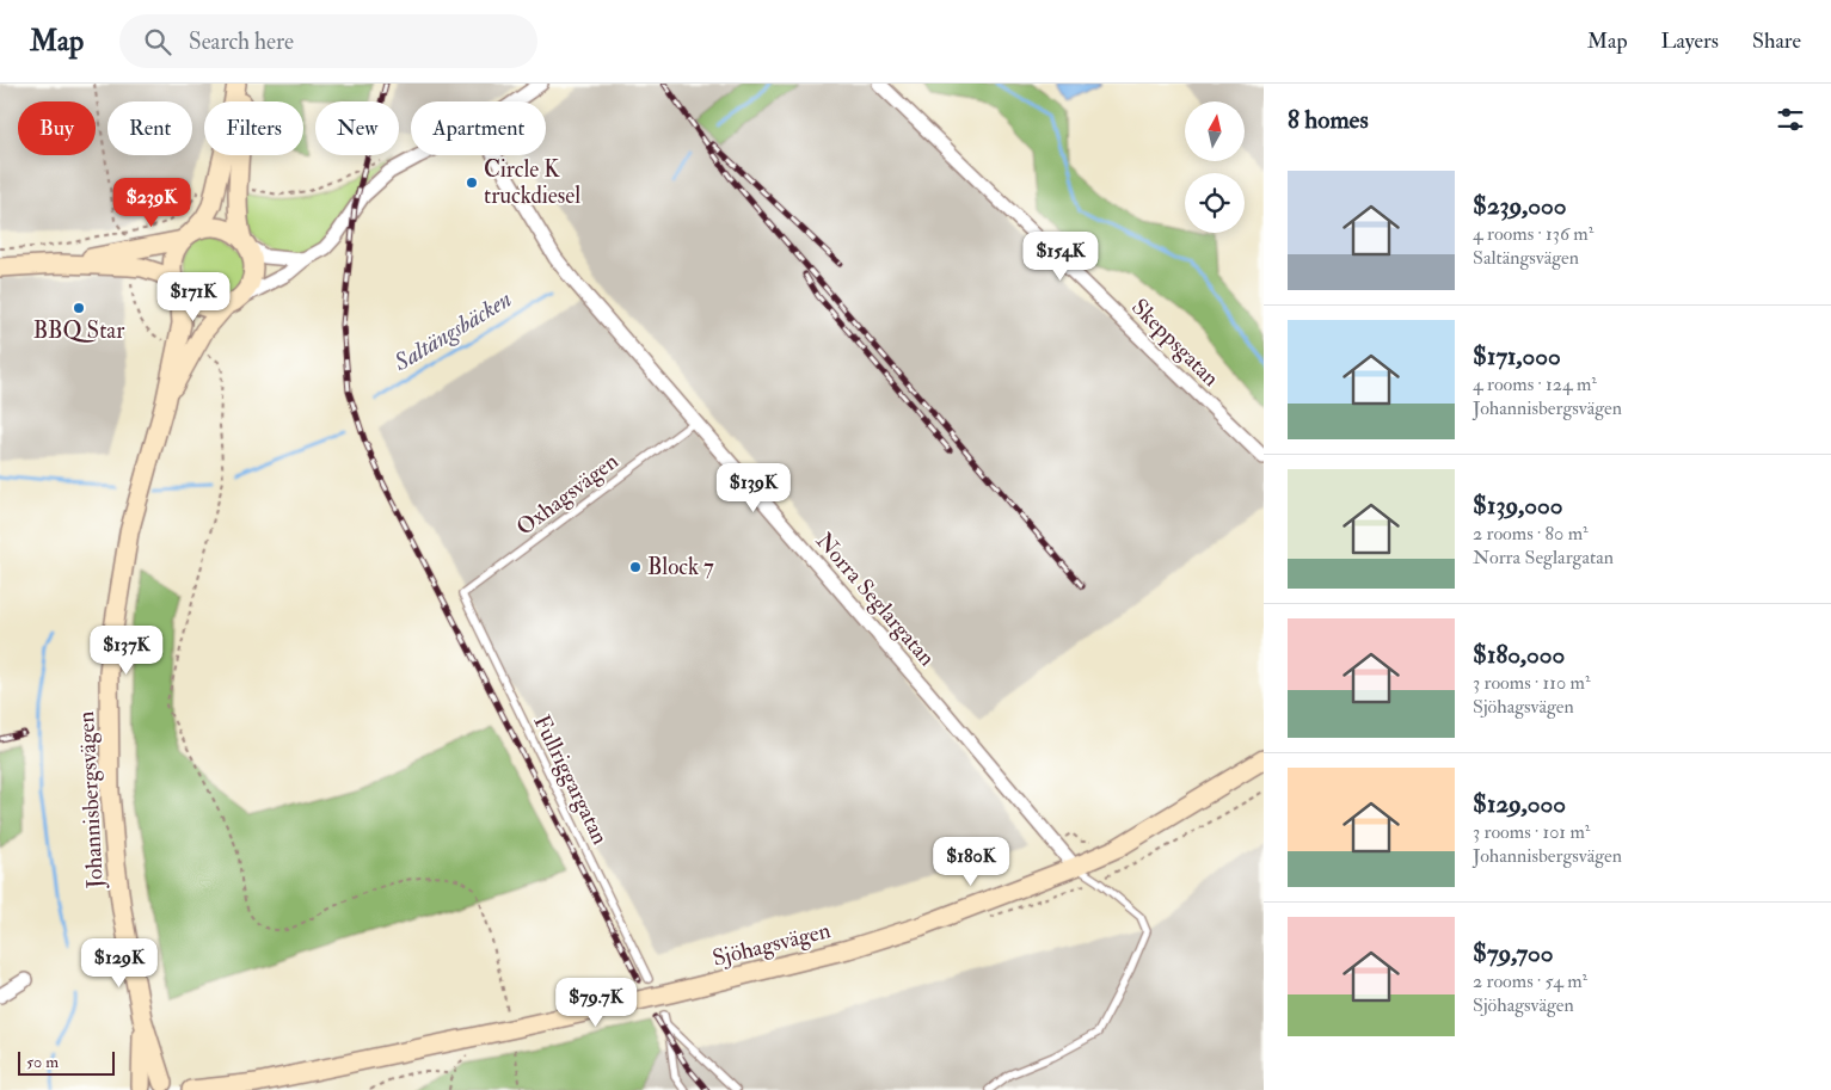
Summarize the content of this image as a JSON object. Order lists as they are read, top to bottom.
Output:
{
  "streets": {
    "main road": ["Johannisbergsvägen", "Sjöhagsvägen"],
    "street": ["Skeppsgatan", "Norra Seglargatan"],
    "lane": ["Oxhagsvägen", "Fullriggargatan"]
  },
  "crossings": [
    ["Oxhagsvägen", "Norra Seglargatan"],
    ["Oxhagsvägen", "Fullriggargatan"],
    ["Norra Seglargatan", "Sjöhagsvägen"]
  ],
  "water": ["Saltängsbäcken"],
  "places": ["Circle K truckdiesel", "BBQ Star", "Block 7"],
  "scale_bar": "50 m",
  "north": "top",
  "page": {
    "header": "Map",
    "search": "Search here",
    "nav": ["Map", "Layers", "Share"],
    "heading": "8 homes",
    "chip": [
      "Buy",
      "Rent",
      "Filters",
      "New",
      "Apartment"
    ],
    "list": [
      {
        "name": "$239,000",
        "note": "4 rooms · 136 m² · Saltängsvägen"
      },
      {
        "name": "$171,000",
        "note": "4 rooms · 124 m² · Johannisbergsvägen"
      },
      {
        "name": "$139,000",
        "note": "2 rooms · 80 m² · Norra Seglargatan"
      },
      {
        "name": "$180,000",
        "note": "3 rooms · 110 m² · Sjöhagsvägen"
      },
      {
        "name": "$129,000",
        "note": "3 rooms · 101 m² · Johannisbergsvägen"
      },
      {
        "name": "$79,700",
        "note": "2 rooms · 54 m² · Sjöhagsvägen"
      }
    ],
    "price": [
      "$239K",
      "$154K",
      "$171K",
      "$139K",
      "$137K",
      "$180K",
      "$129K",
      "$79.7K"
    ],
    "scale": "50 m"
  }
}
